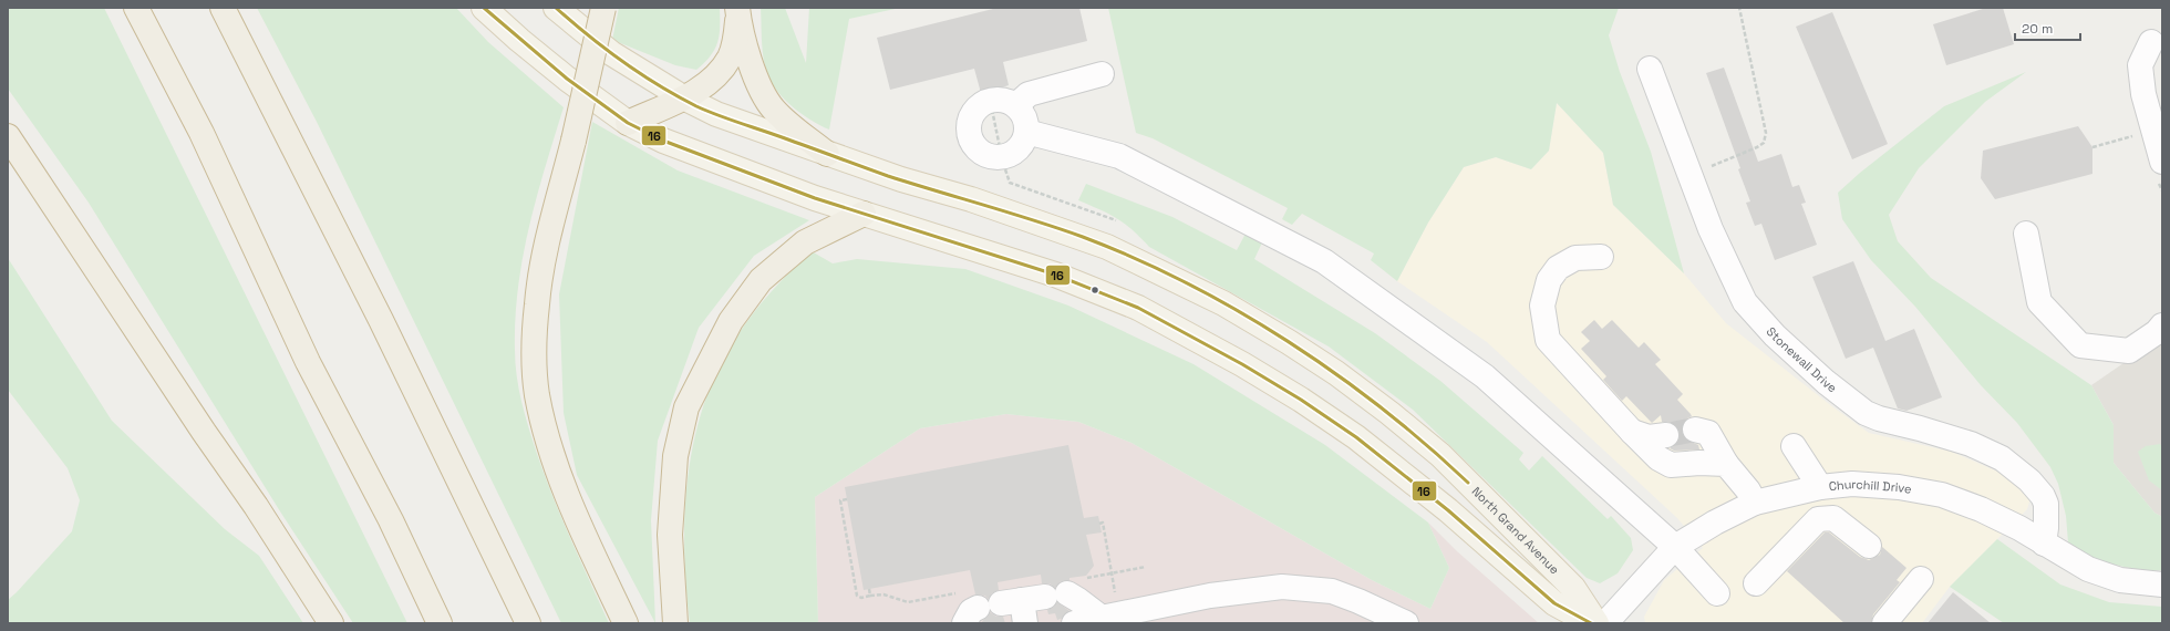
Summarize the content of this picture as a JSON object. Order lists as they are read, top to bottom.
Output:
{
  "streets": {
    "main road": ["North Grand Avenue"],
    "street": ["Stonewall Drive", "Churchill Drive"]
  },
  "crossings": [
    ["Stonewall Drive", "Churchill Drive"]
  ],
  "lines": ["transit line 16"],
  "scale_bar": "20 m"
}
